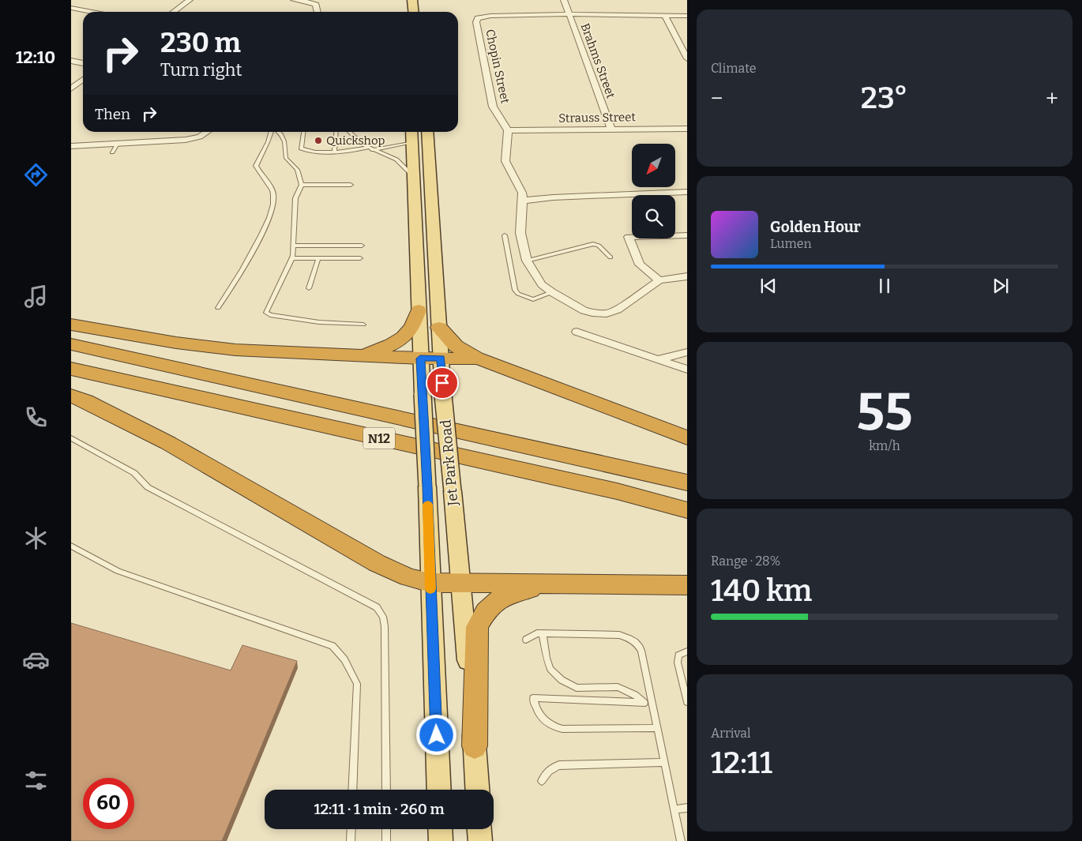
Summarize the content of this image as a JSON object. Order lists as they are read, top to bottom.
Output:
{
  "streets": {
    "highway": ["N12"],
    "main road": ["Jet Park Road"],
    "street": ["Brahms Street", "Chopin Street", "Strauss Street"]
  },
  "crossings": [
    ["Brahms Street", "Chopin Street"],
    ["Brahms Street", "Strauss Street"],
    ["Chopin Street", "Strauss Street"]
  ],
  "places": ["Quickshop"],
  "north": "bottom left",
  "page": {
    "tabs": "12:10",
    "tile": [
      "Climate",
      ["55", "km/h"],
      ["Range · 28%", "140 km"],
      ["Arrival", "12:11"]
    ],
    "turn": ["230 m", "Turn right"],
    "heat": ["−", "23°", "+"],
    "then": "Then",
    "song": ["Golden Hour", "Lumen"],
    "limit": "60",
    "trip": "12:11 · 1 min · 260 m"
  }
}
